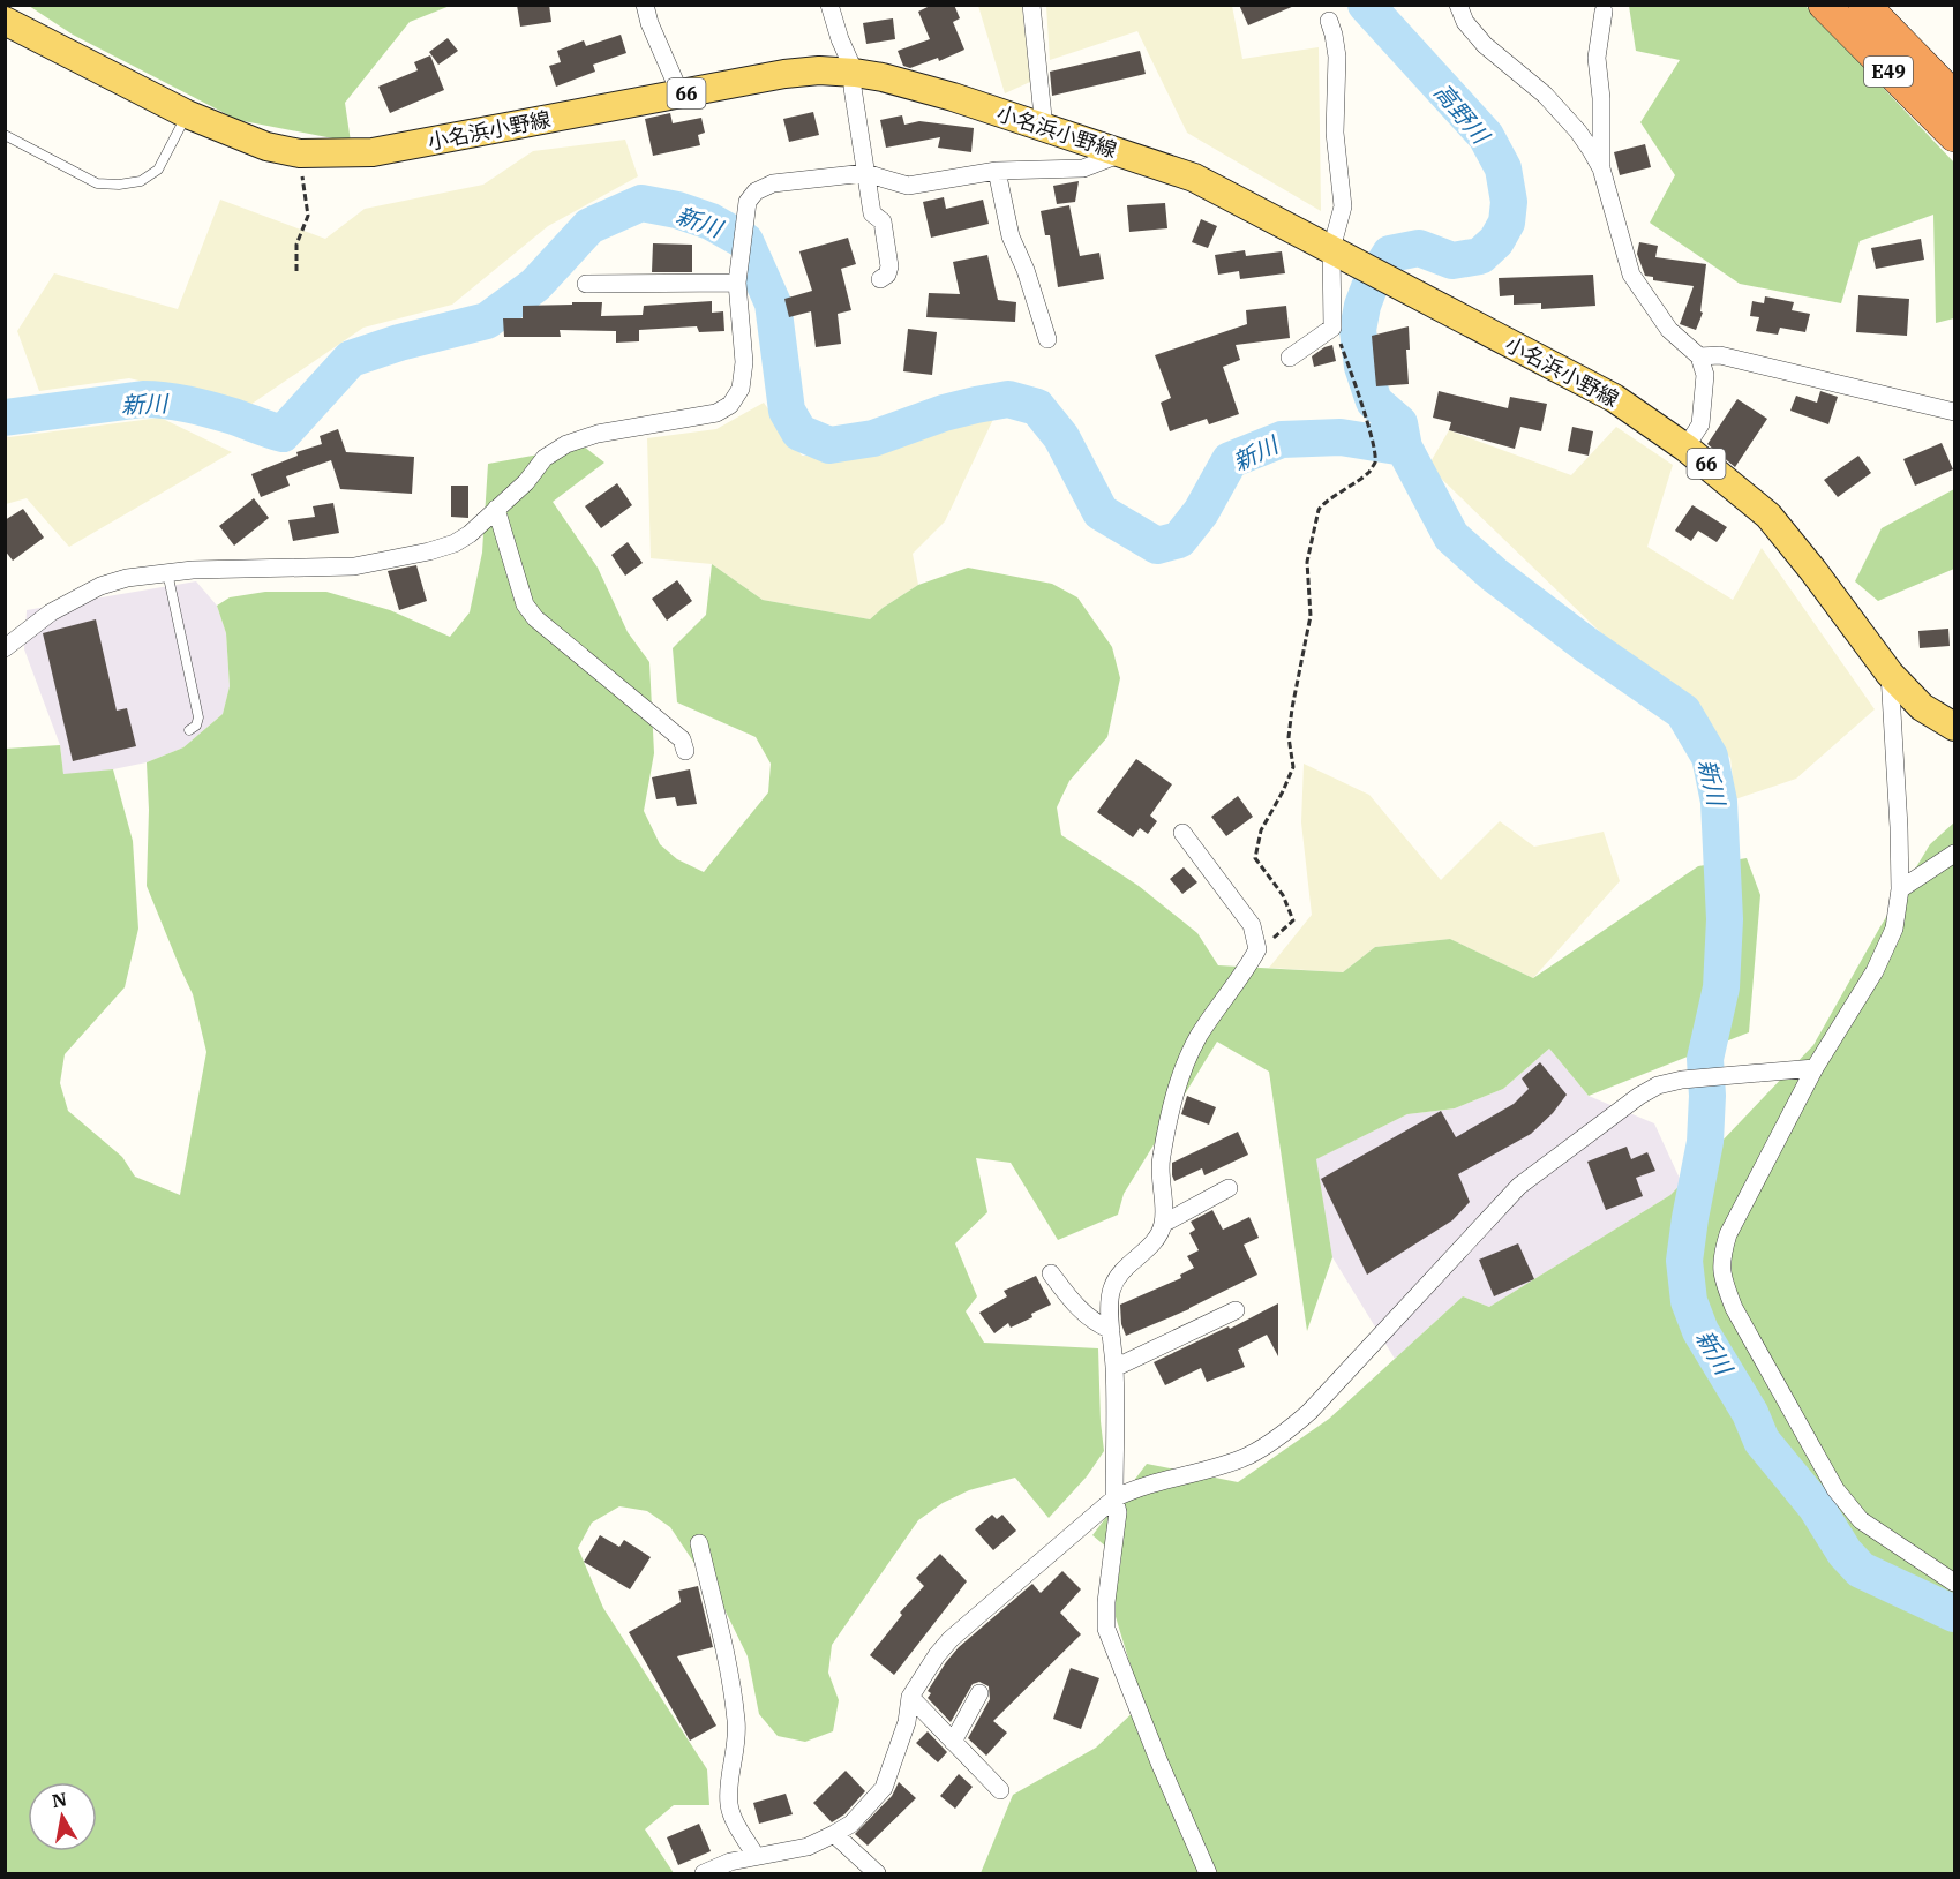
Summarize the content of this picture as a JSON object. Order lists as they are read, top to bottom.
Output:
{
  "streets": {
    "highway": ["E49"],
    "main road": ["66", "小名浜小野線"]
  },
  "water": ["高野川", "新川"],
  "north": "top"
}
